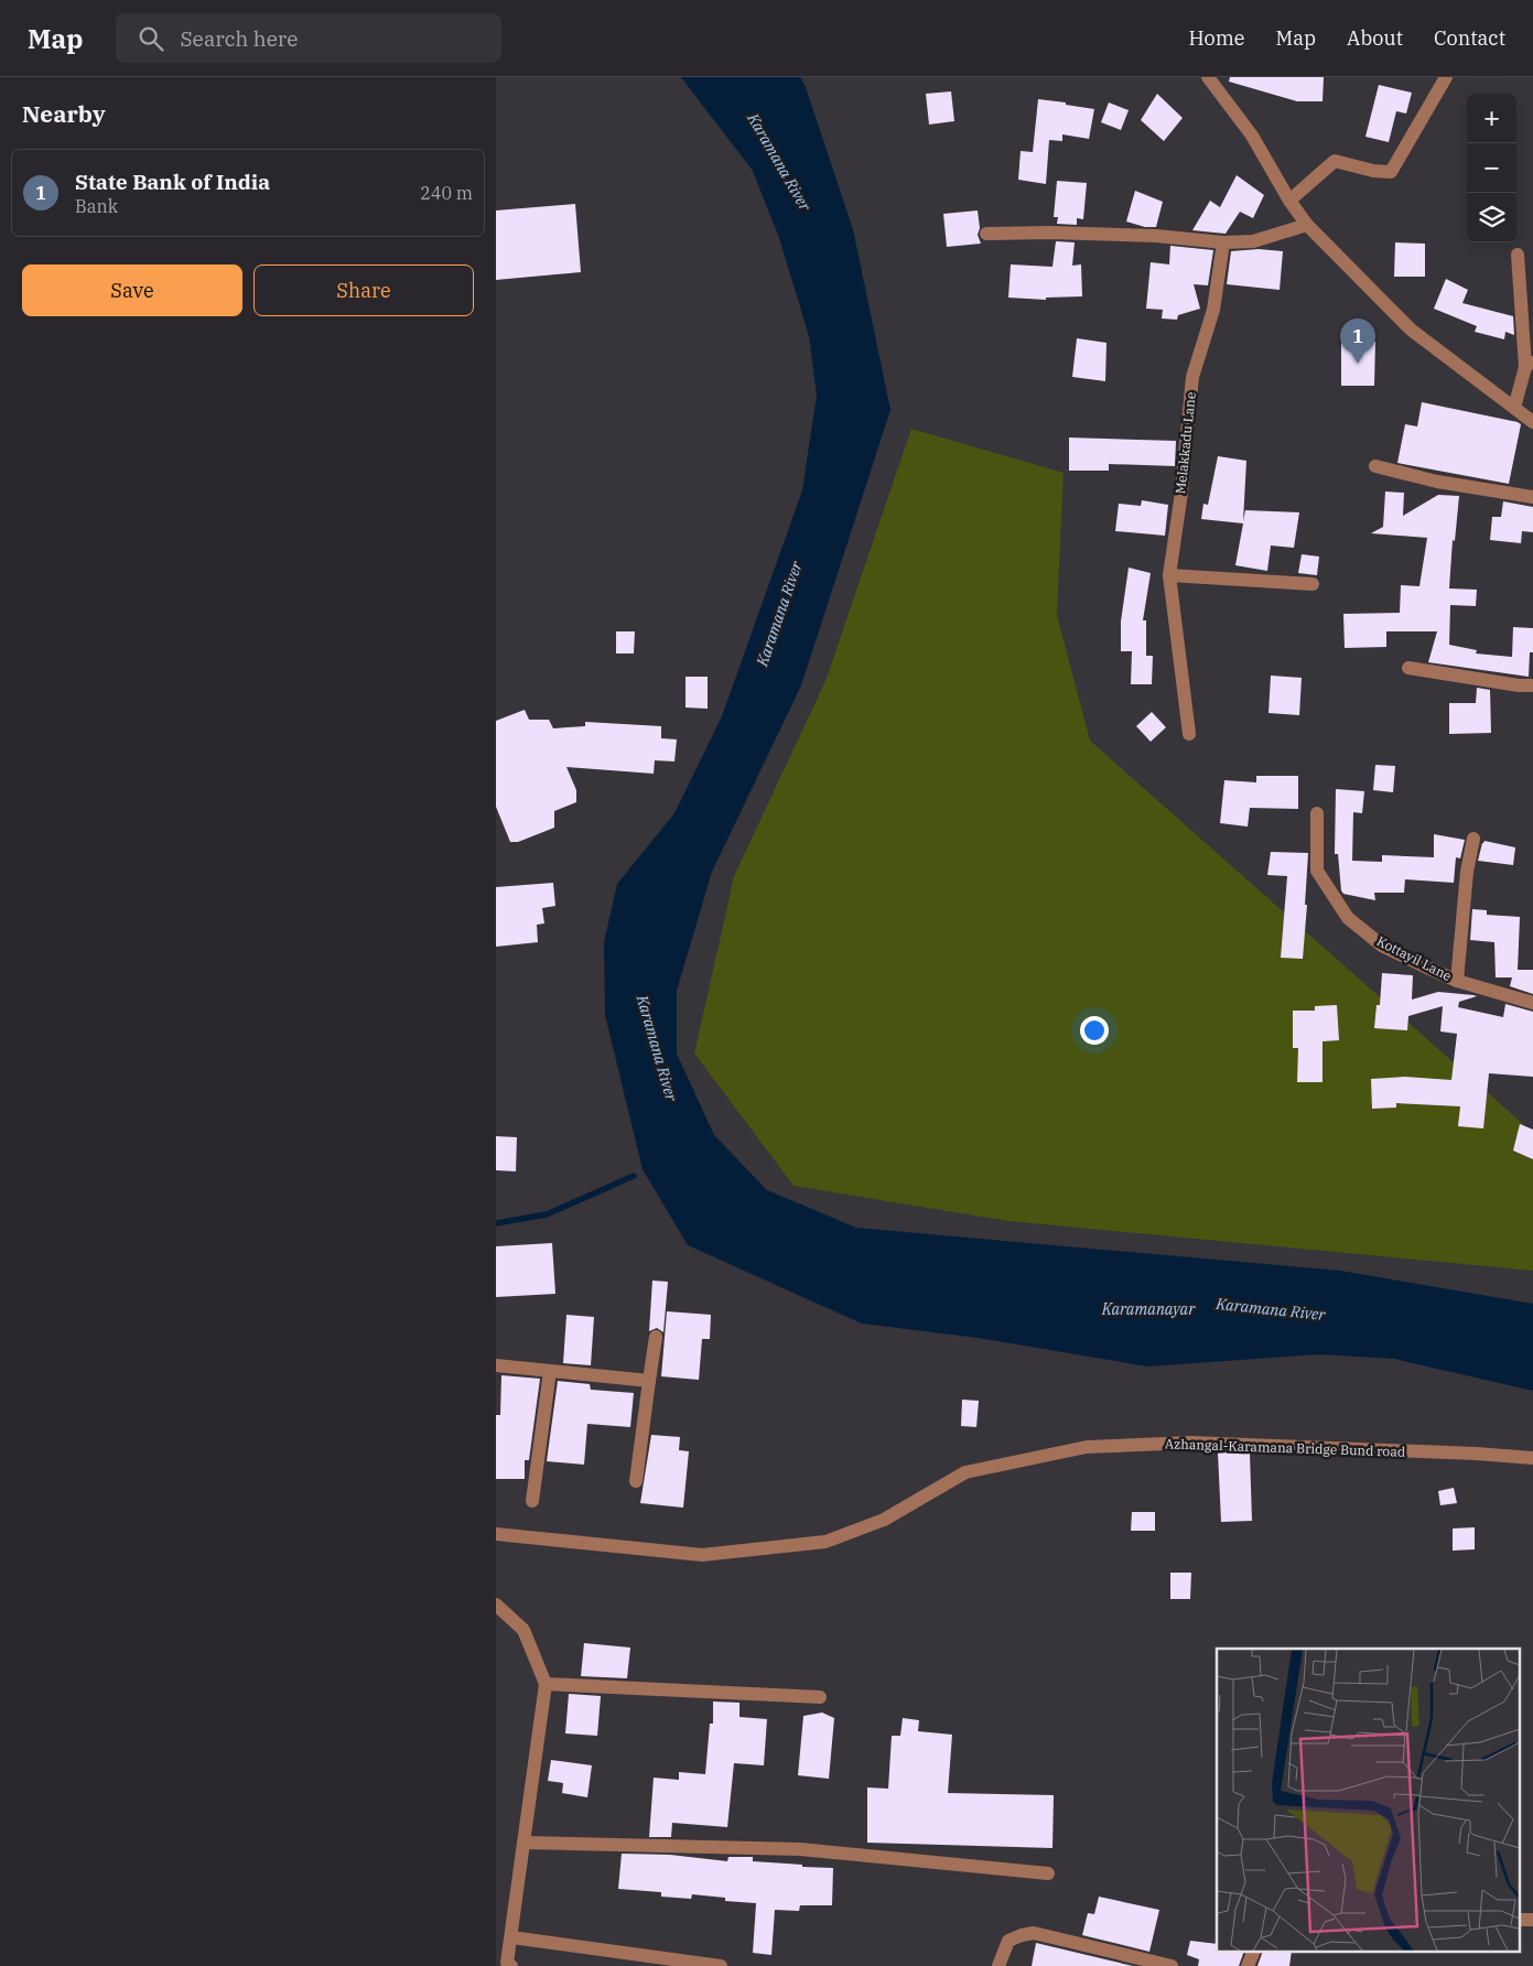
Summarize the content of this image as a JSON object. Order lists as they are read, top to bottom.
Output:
{
  "streets": {
    "street": ["Melakkadu Lane", "Kottayil Lane", "Azhangal-Karamana Bridge Bund road"]
  },
  "water": ["Karamana River", "Karamanayar"],
  "page": {
    "header": "Map",
    "search": "Search here",
    "nav": [
      "Home",
      "Map",
      "About",
      "Contact"
    ],
    "heading": "Nearby",
    "map_buttons": ["+", "−"],
    "list": [
      {
        "mark": "1",
        "name": "State Bank of India",
        "note": "Bank",
        "value": "240 m"
      }
    ],
    "buttons": ["Save", "Share"],
    "pins": "1"
  }
}
